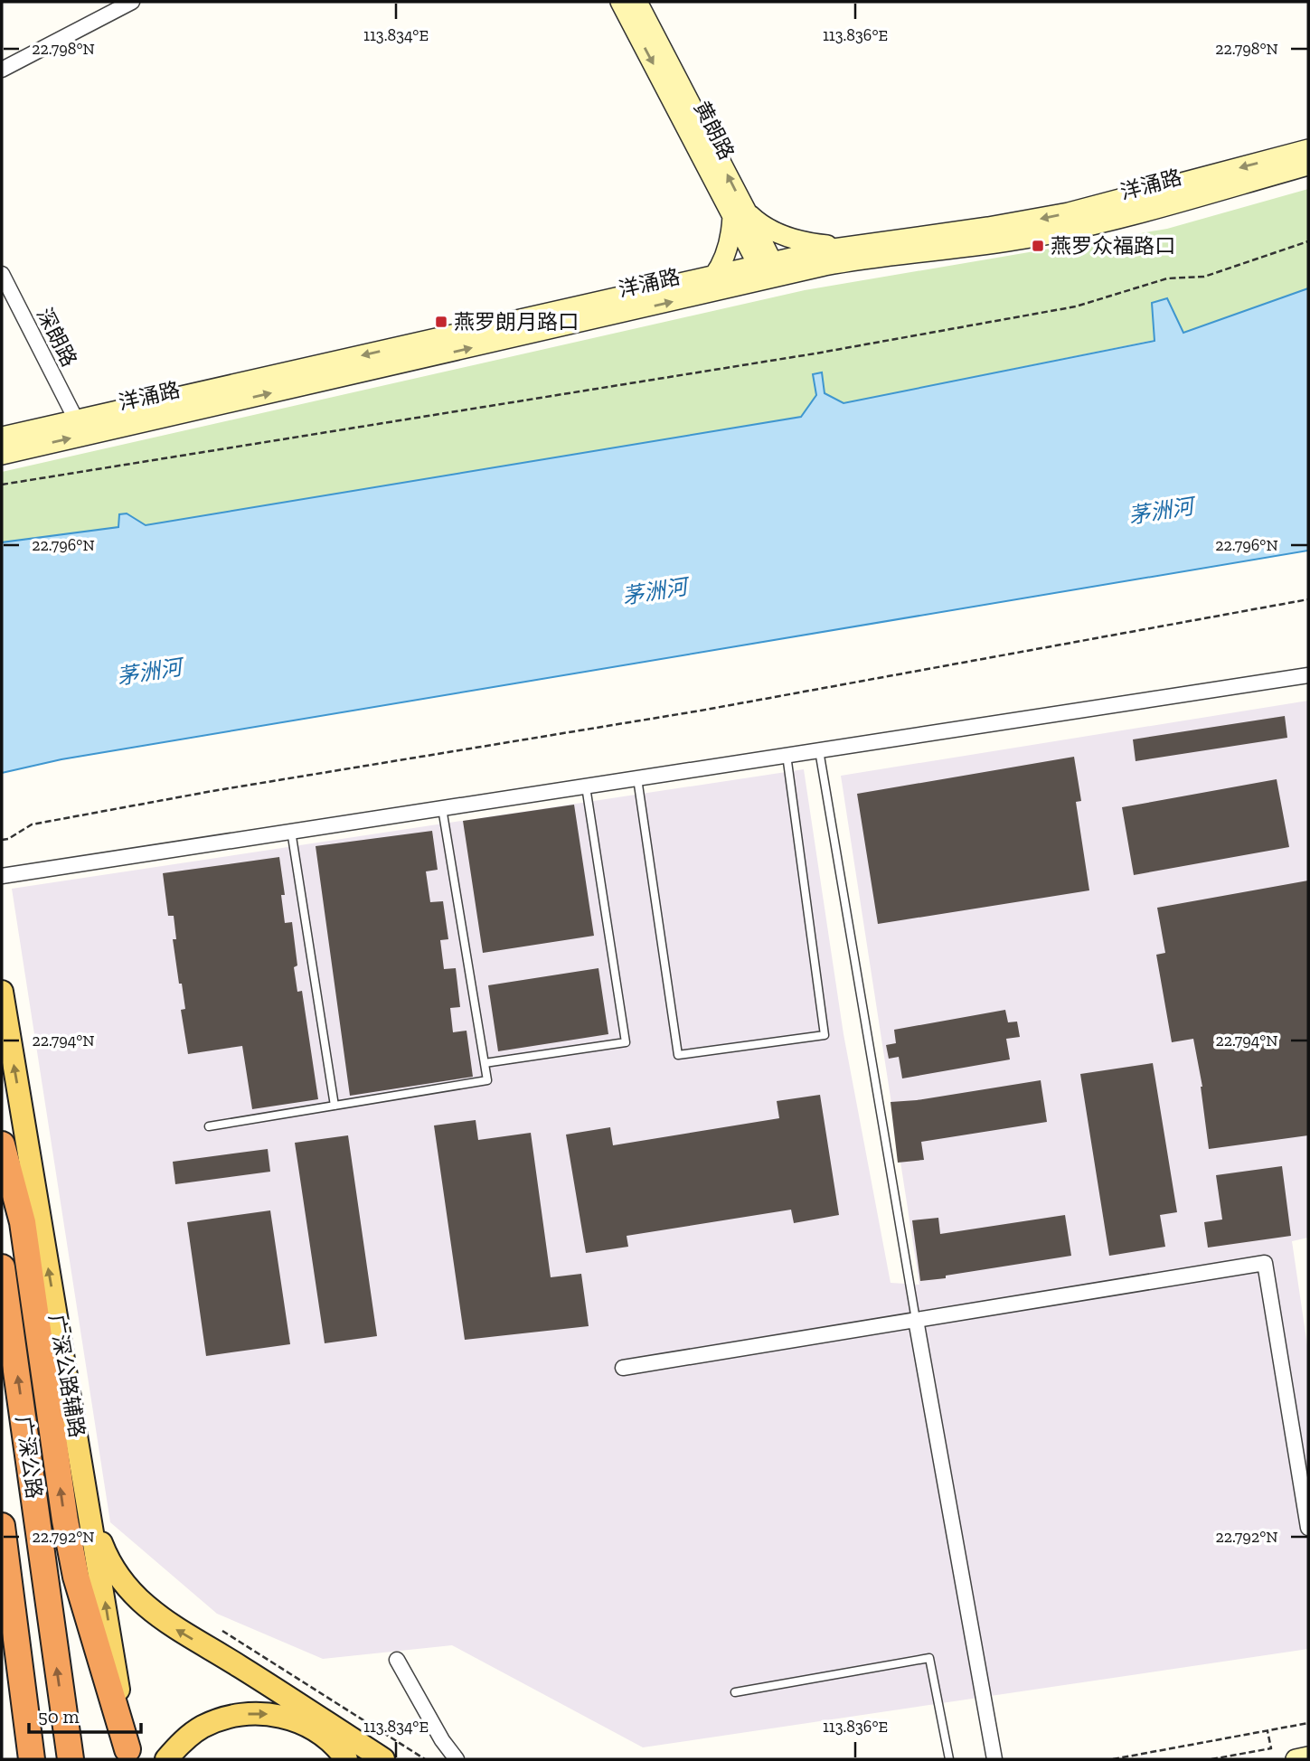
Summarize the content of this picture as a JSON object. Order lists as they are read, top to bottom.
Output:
{
  "streets": {
    "highway": ["广深公路"],
    "main road": ["广深公路辅路"],
    "street": ["黄朗路", "洋涌路", "深朗路"]
  },
  "crossings": [
    ["黄朗路", "洋涌路"],
    ["洋涌路", "深朗路"]
  ],
  "one_way": ["广深公路辅路"],
  "water": ["茅洲河"],
  "places": {
    "transit": ["燕罗众福路口", "燕罗朗月路口"]
  },
  "scale_bar": "50 m",
  "coordinates": [
    "113.834°E",
    "113.836°E",
    "22.798°N",
    "22.796°N",
    "22.794°N",
    "22.792°N"
  ]
}
